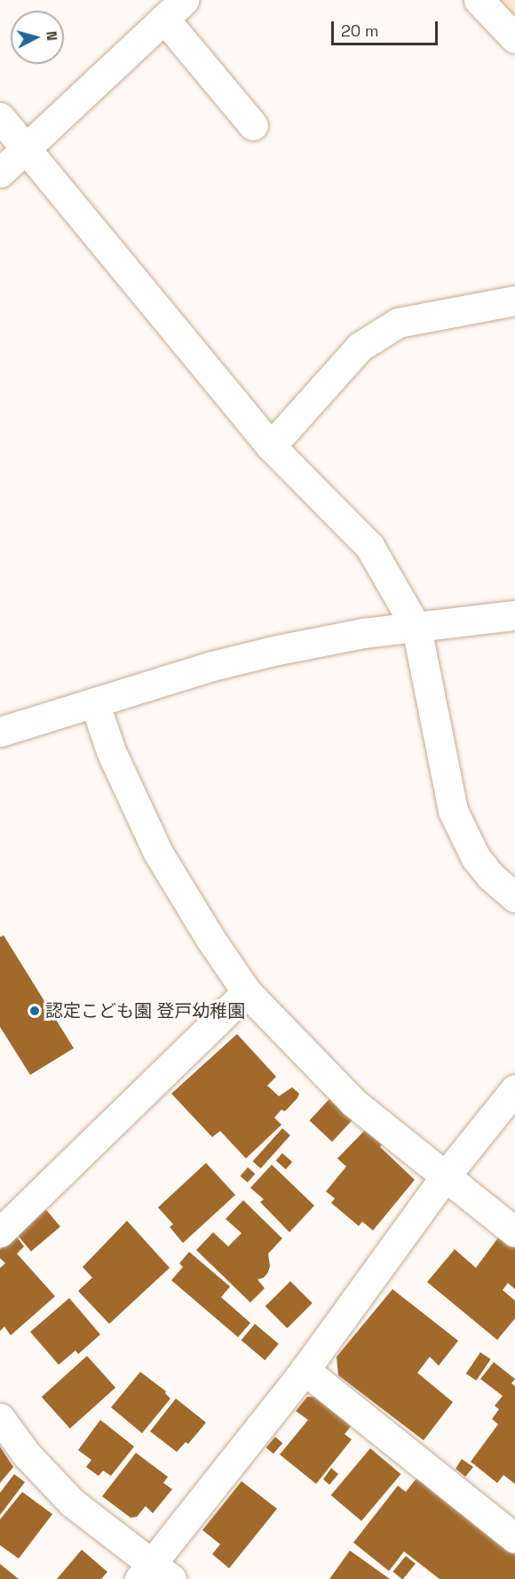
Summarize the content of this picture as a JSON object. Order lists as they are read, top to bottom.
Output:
{
  "places": ["認定こども園 登戸幼稚園"],
  "scale_bar": "20 m",
  "north": "right"
}
